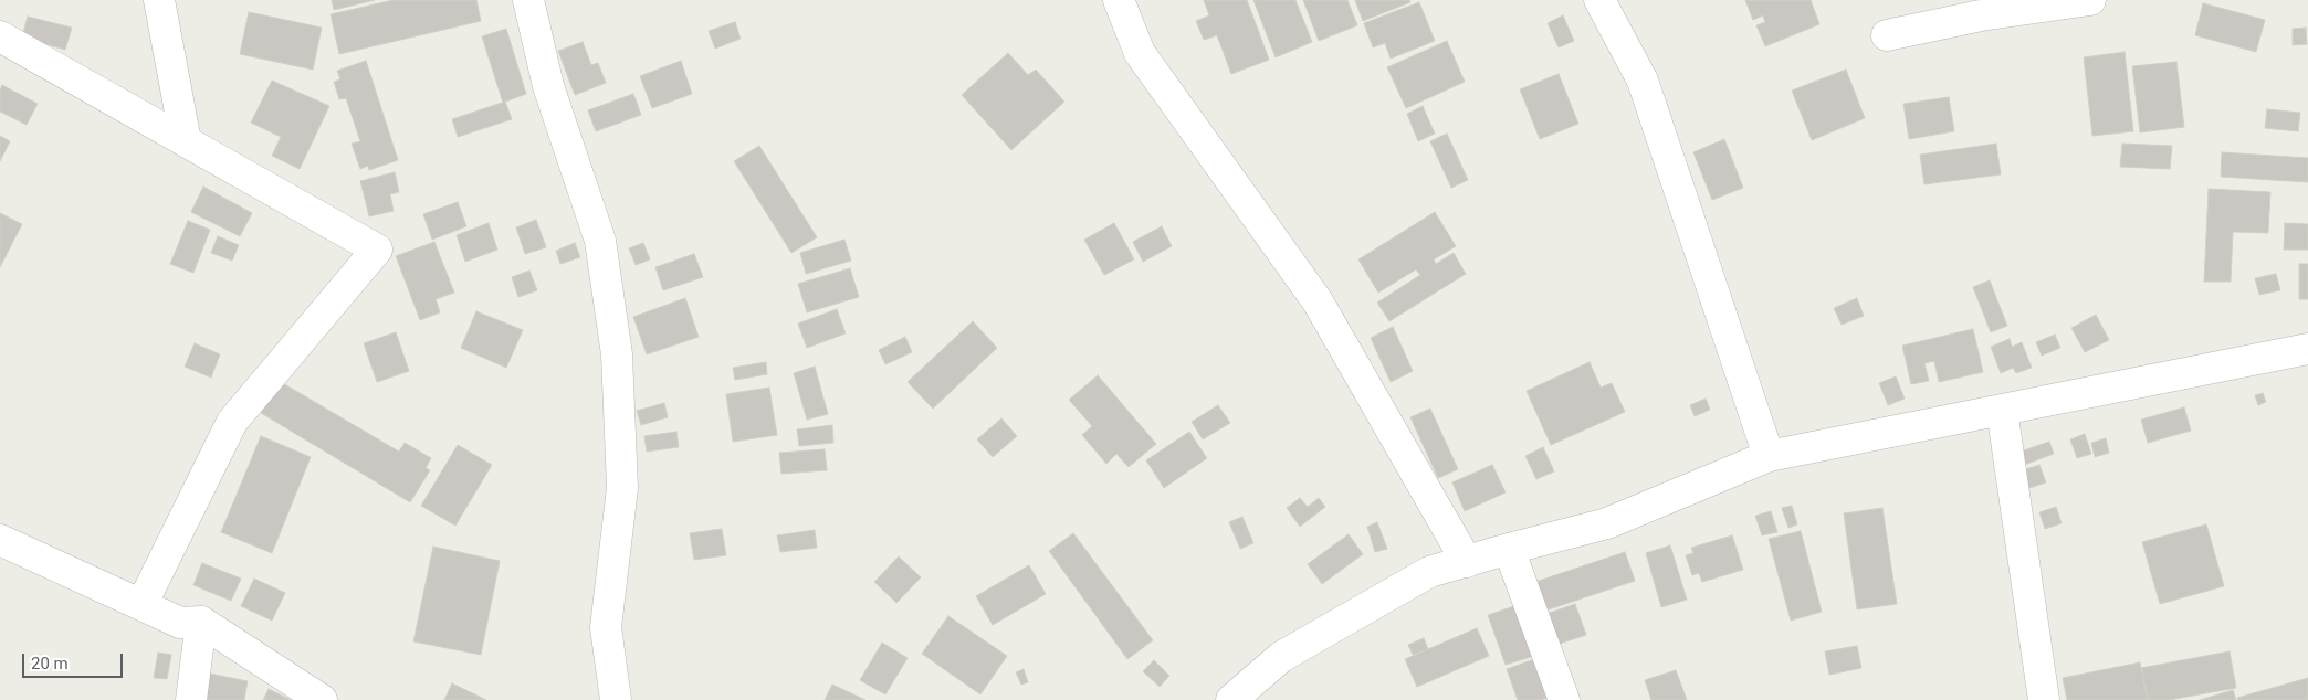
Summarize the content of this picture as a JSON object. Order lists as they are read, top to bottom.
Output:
{
  "scale_bar": "20 m"
}
